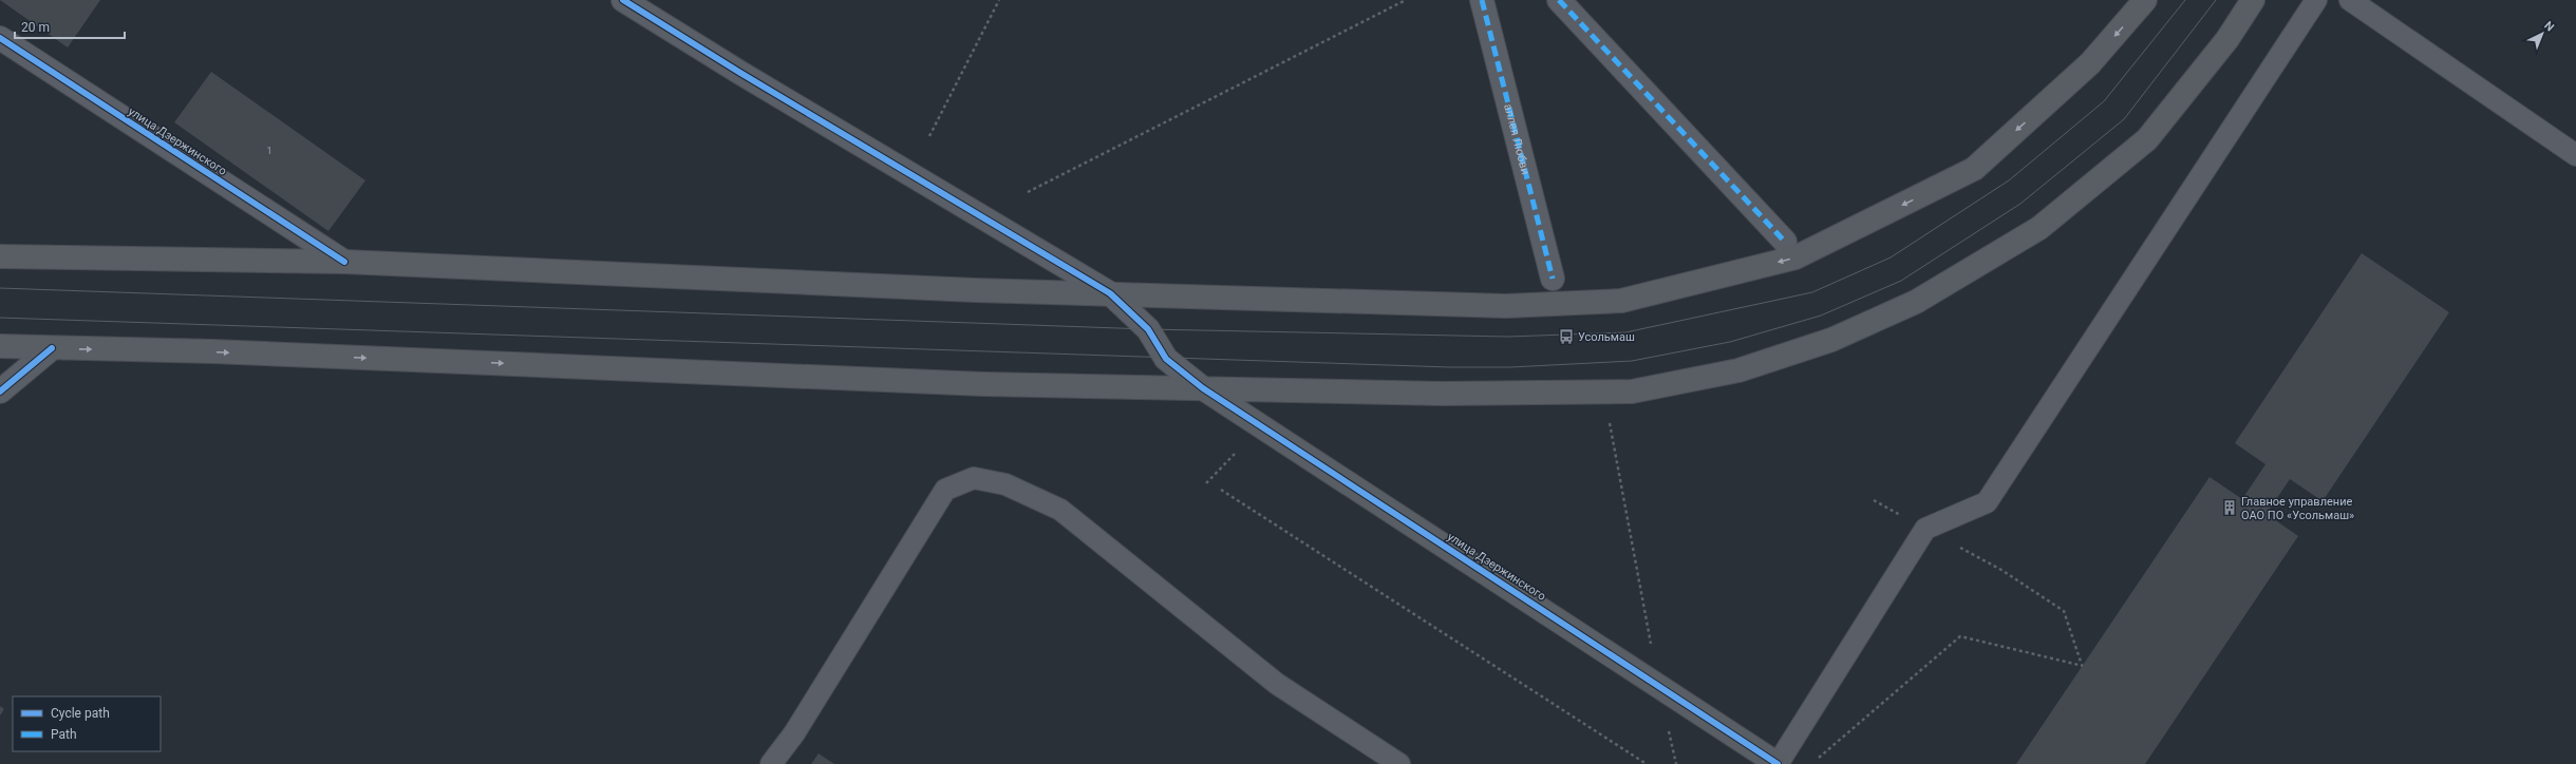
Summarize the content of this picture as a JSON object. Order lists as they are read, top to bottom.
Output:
{
  "streets": {
    "main road": ["улица Дзержинского"],
    "street": ["аллея Любви"]
  },
  "places": {
    "bus stop": ["Усольмаш"],
    "building": ["Главное управление ОАО ПО «Усольмаш»"]
  },
  "house_numbers": ["1"],
  "legend": ["Cycle path", "Path"],
  "scale_bar": "20 m",
  "north": "top right"
}
